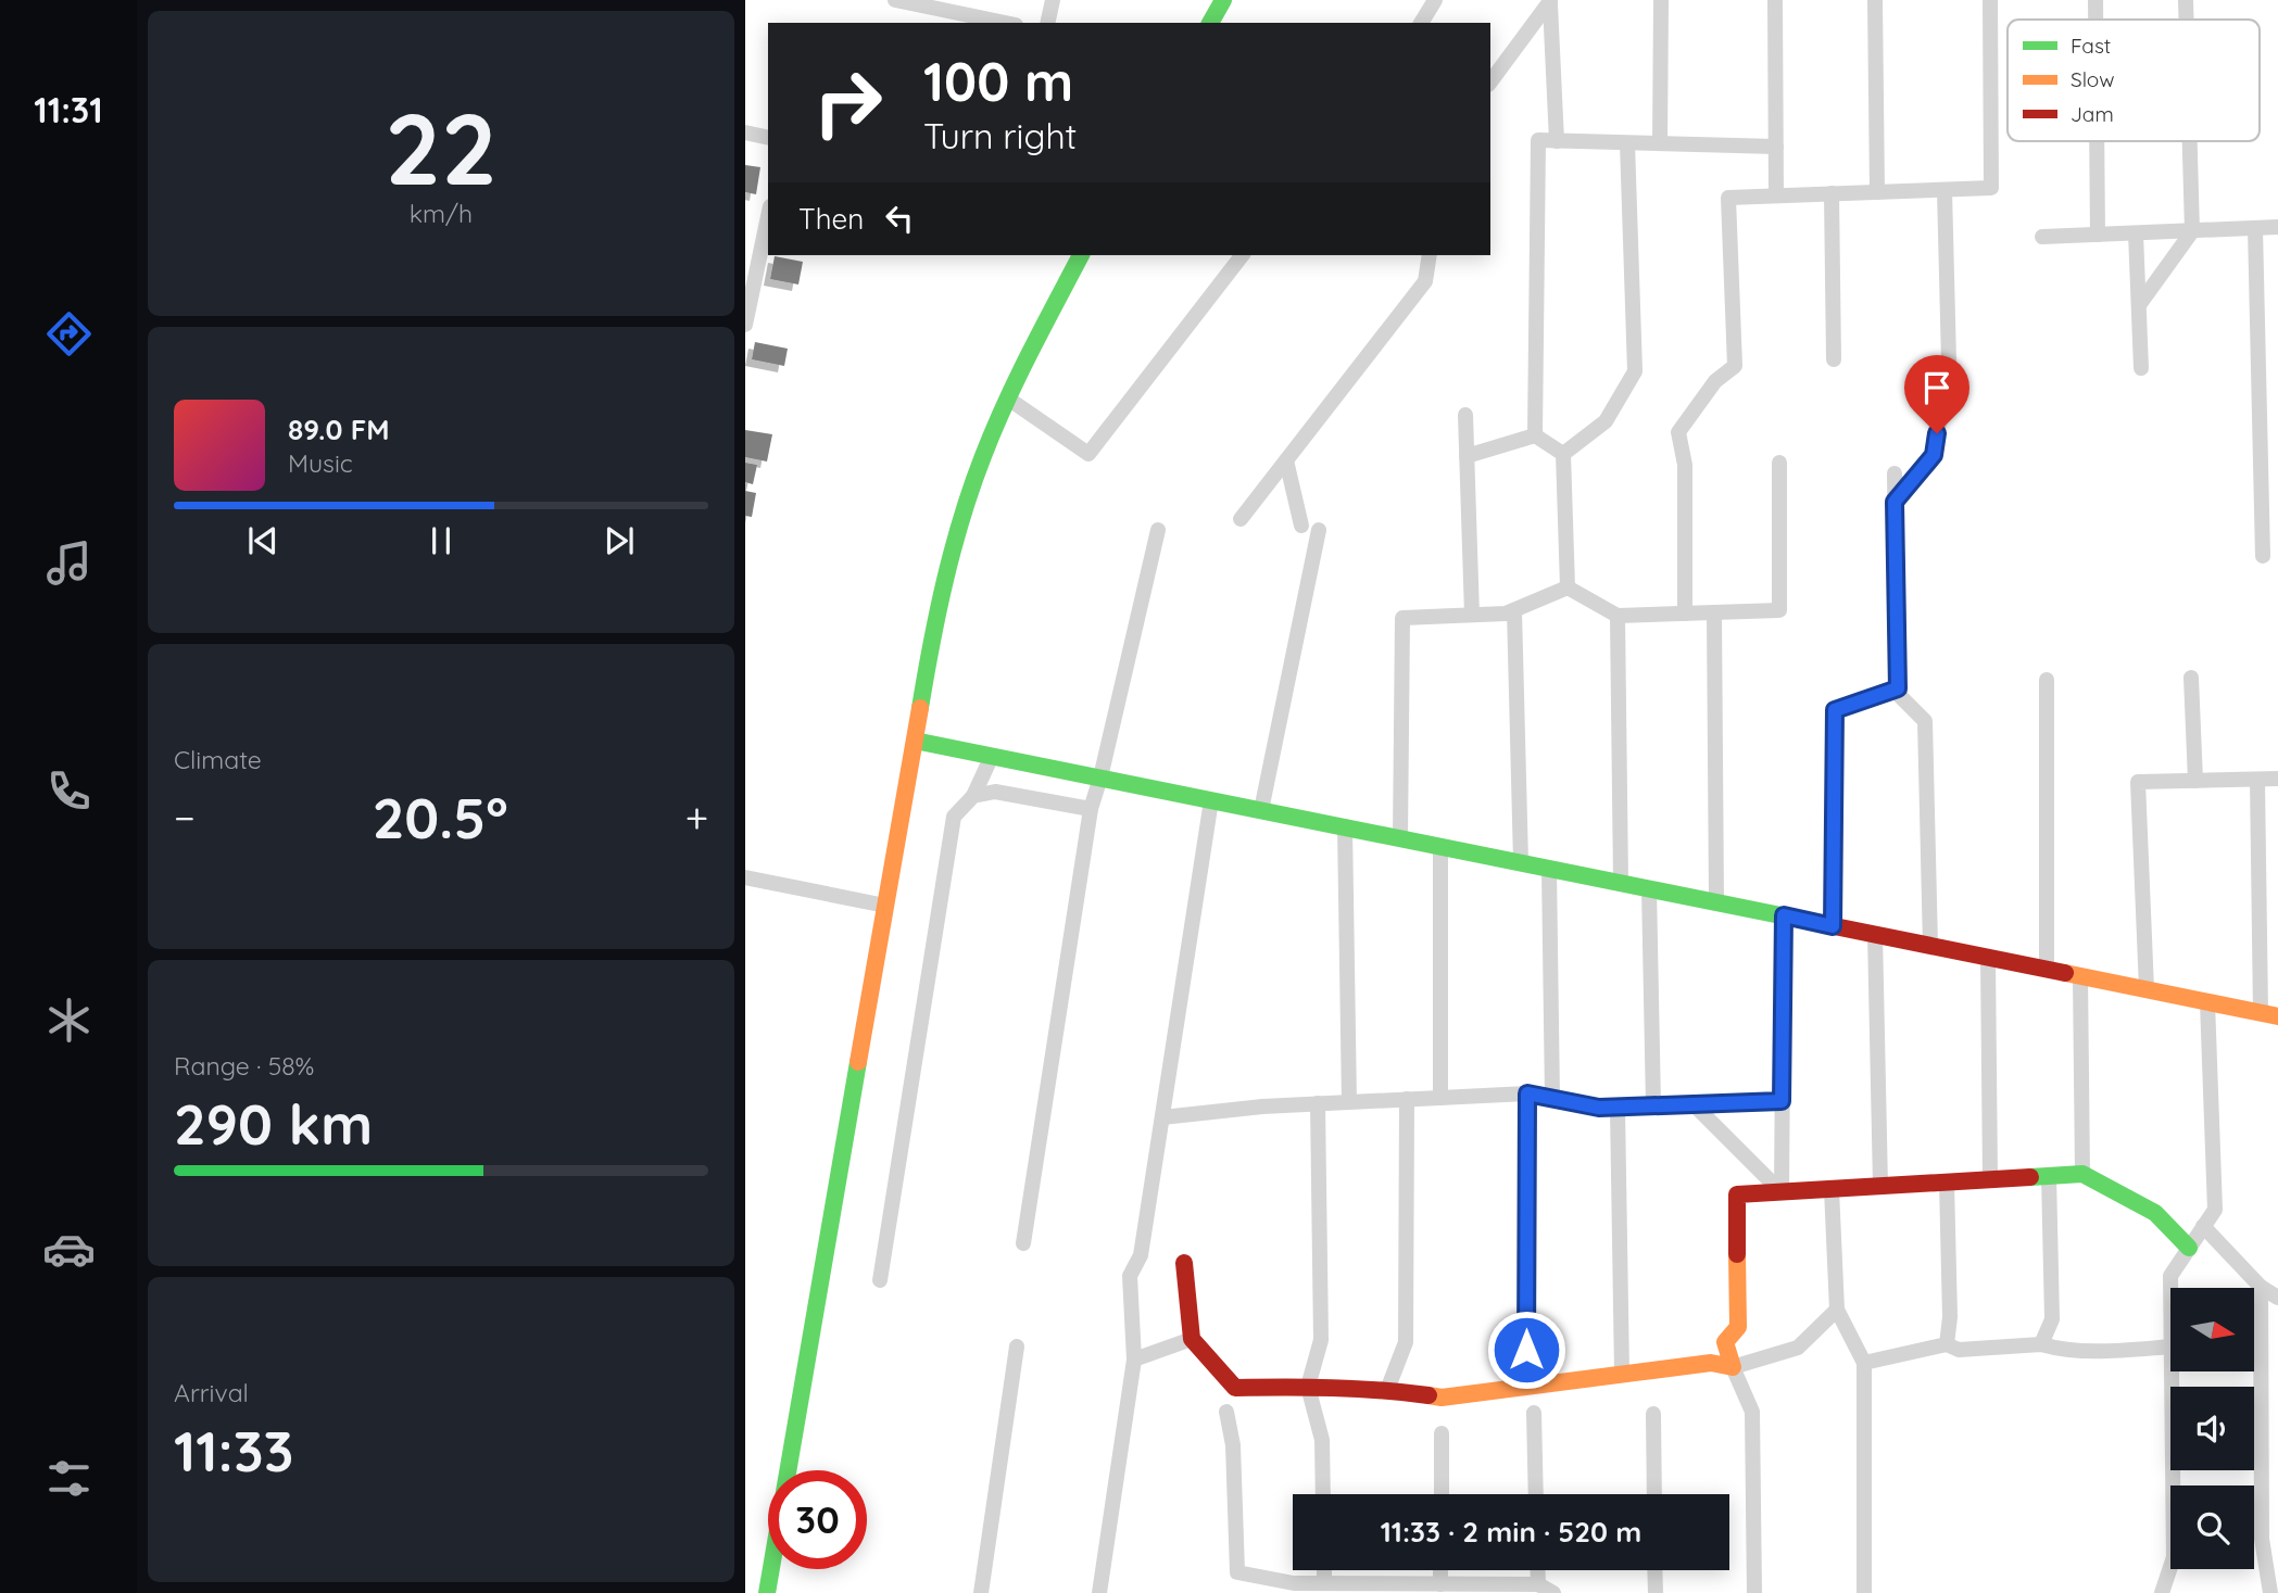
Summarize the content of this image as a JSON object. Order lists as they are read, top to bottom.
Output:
{
  "legend": ["Fast", "Slow", "Jam"],
  "north": "right",
  "page": {
    "tabs": "11:31",
    "tile": [
      ["22", "km/h"],
      "Climate",
      ["Range · 58%", "290 km"],
      ["Arrival", "11:33"]
    ],
    "turn": ["100 m", "Turn right"],
    "then": "Then",
    "song": ["89.0 FM", "Music"],
    "heat": ["−", "20.5°", "+"],
    "limit": "30",
    "trip": "11:33 · 2 min · 520 m"
  }
}
